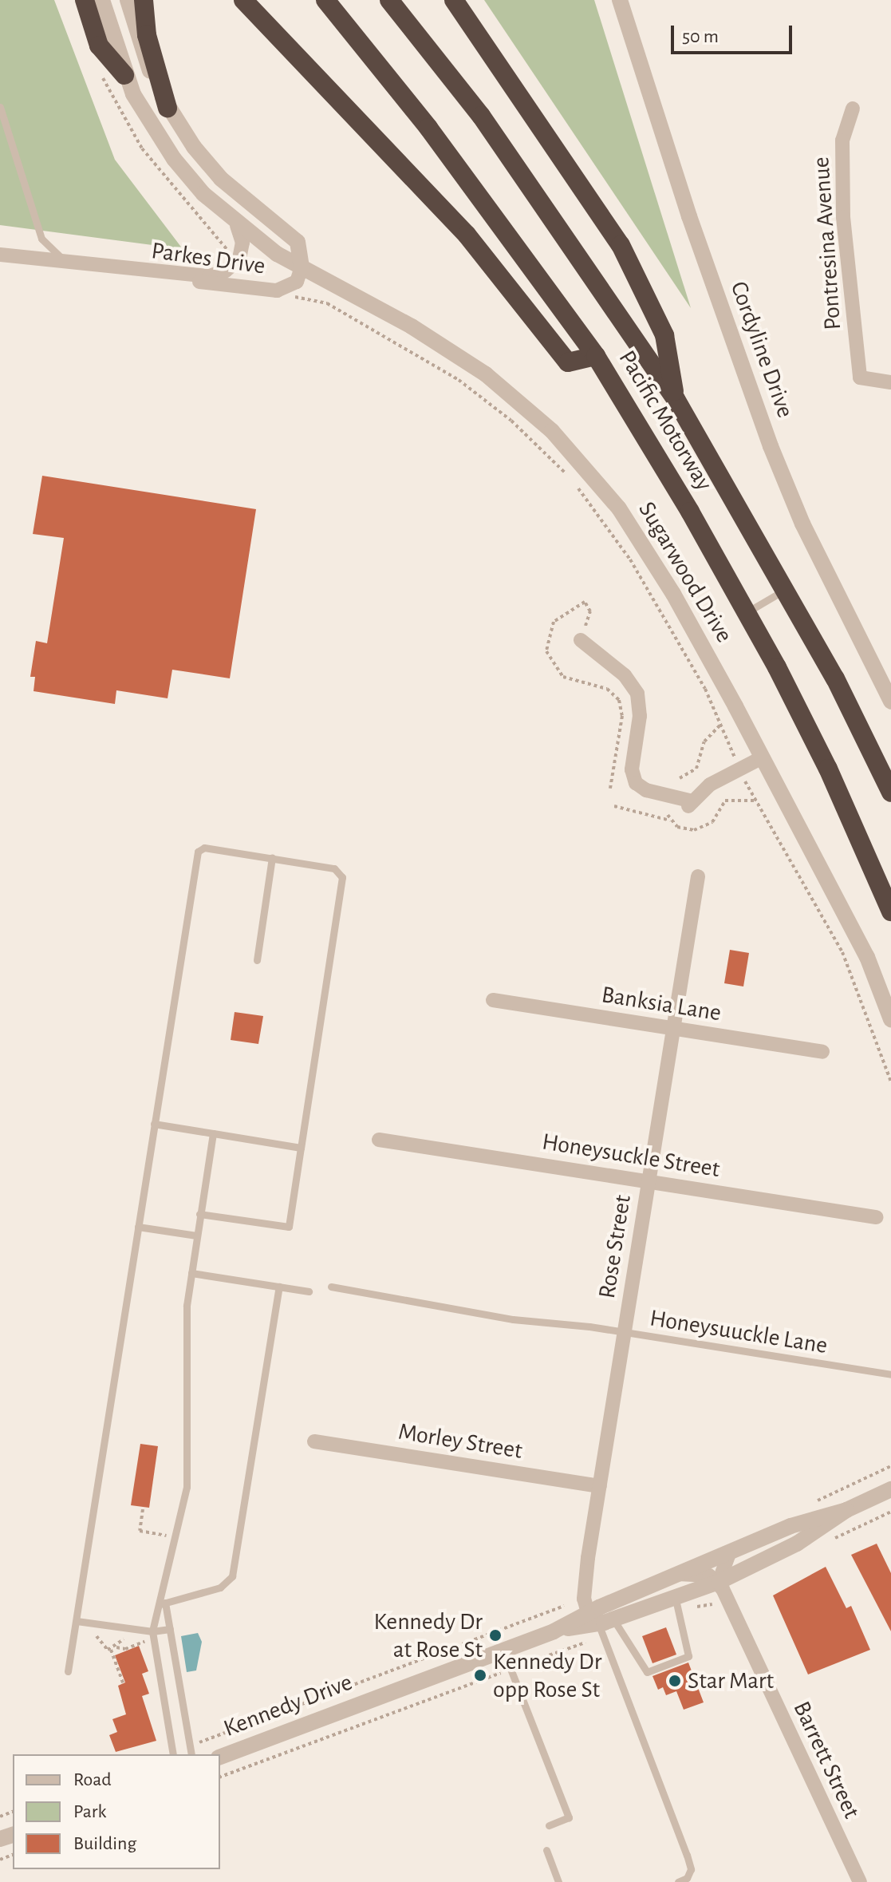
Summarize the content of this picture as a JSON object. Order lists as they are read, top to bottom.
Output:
{
  "streets": {
    "highway": ["Pacific Motorway"],
    "street": [
      "Pontresina Avenue",
      "Parkes Drive",
      "Cordyline Drive",
      "Sugarwood Drive",
      "Banksia Lane",
      "Honeysuckle Street",
      "Rose Street",
      "Morley Street",
      "Kennedy Drive",
      "Barrett Street"
    ],
    "lane": ["Honeysuuckle Lane"]
  },
  "crossings": [
    ["Parkes Drive", "Sugarwood Drive"],
    ["Banksia Lane", "Rose Street"],
    ["Honeysuckle Street", "Rose Street"],
    ["Rose Street", "Honeysuuckle Lane"],
    ["Rose Street", "Morley Street"],
    ["Rose Street", "Kennedy Drive"],
    ["Kennedy Drive", "Barrett Street"]
  ],
  "places": ["Kennedy Dr at Rose St", "Kennedy Dr opp Rose St", "Star Mart"],
  "legend": ["Road", "Park", "Building"],
  "scale_bar": "50 m"
}
